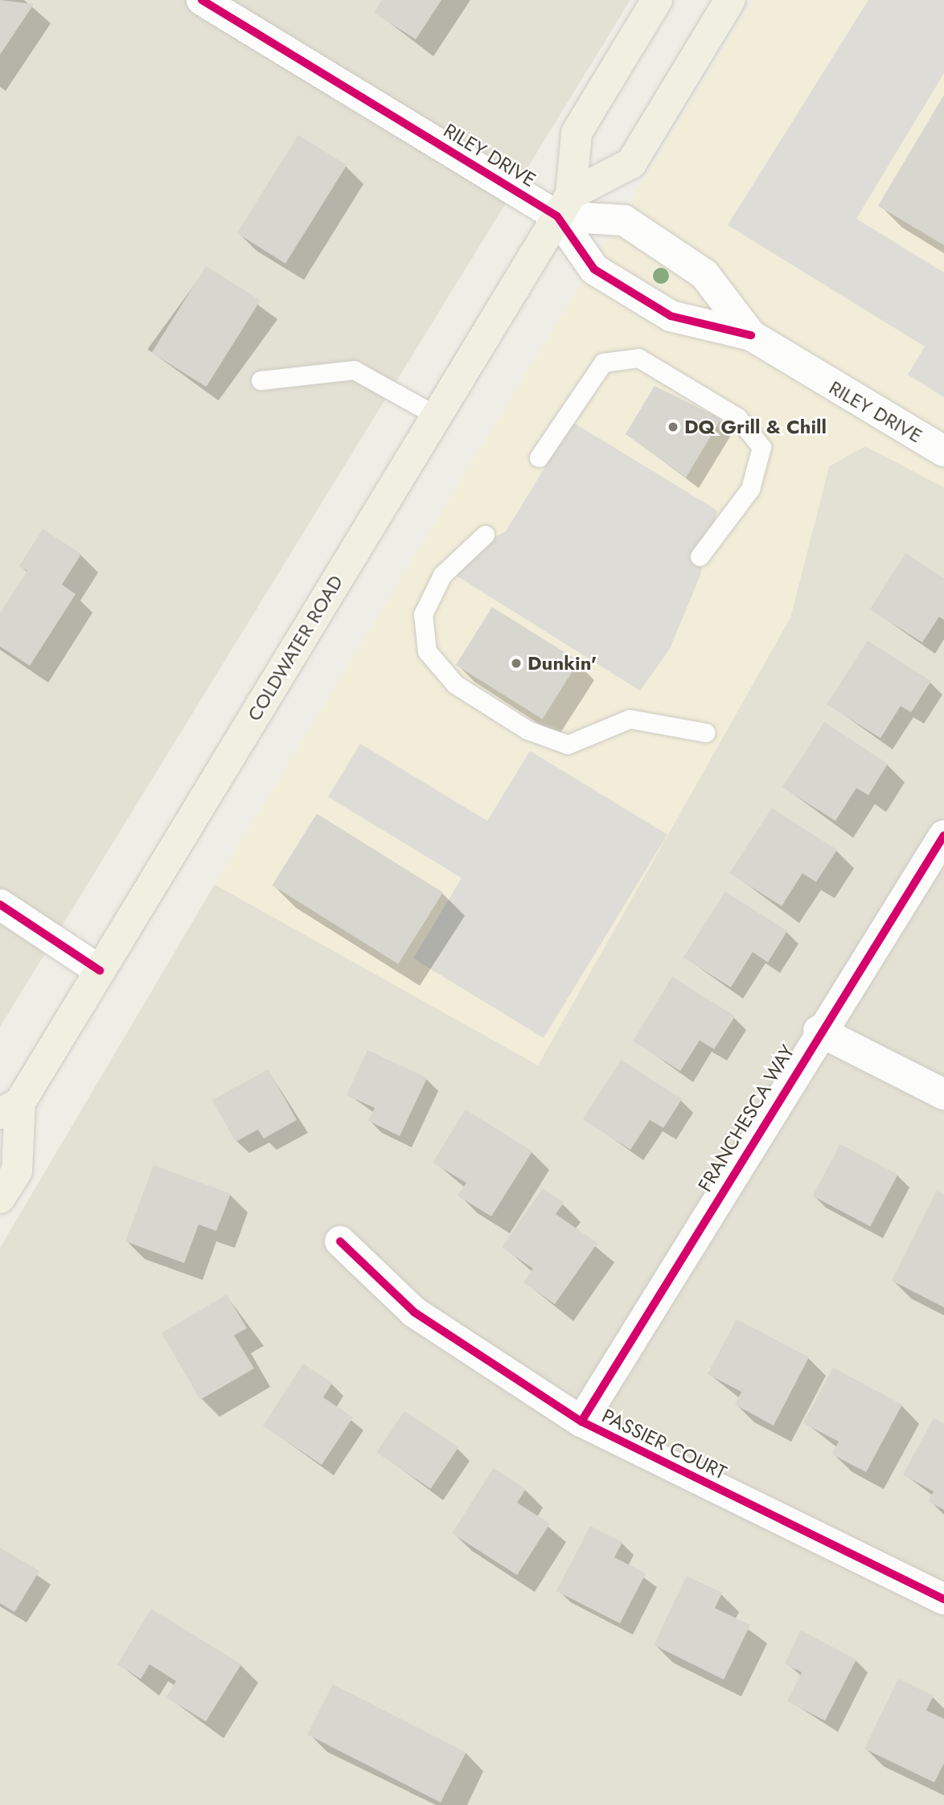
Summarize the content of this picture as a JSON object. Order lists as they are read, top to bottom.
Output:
{
  "streets": {
    "main road": ["COLDWATER ROAD"],
    "street": ["RILEY DRIVE", "FRANCHESCA WAY", "PASSIER COURT"]
  },
  "crossings": [
    ["RILEY DRIVE", "COLDWATER ROAD"],
    ["FRANCHESCA WAY", "PASSIER COURT"]
  ],
  "places": ["DQ Grill & Chill", "Dunkin'"]
}
